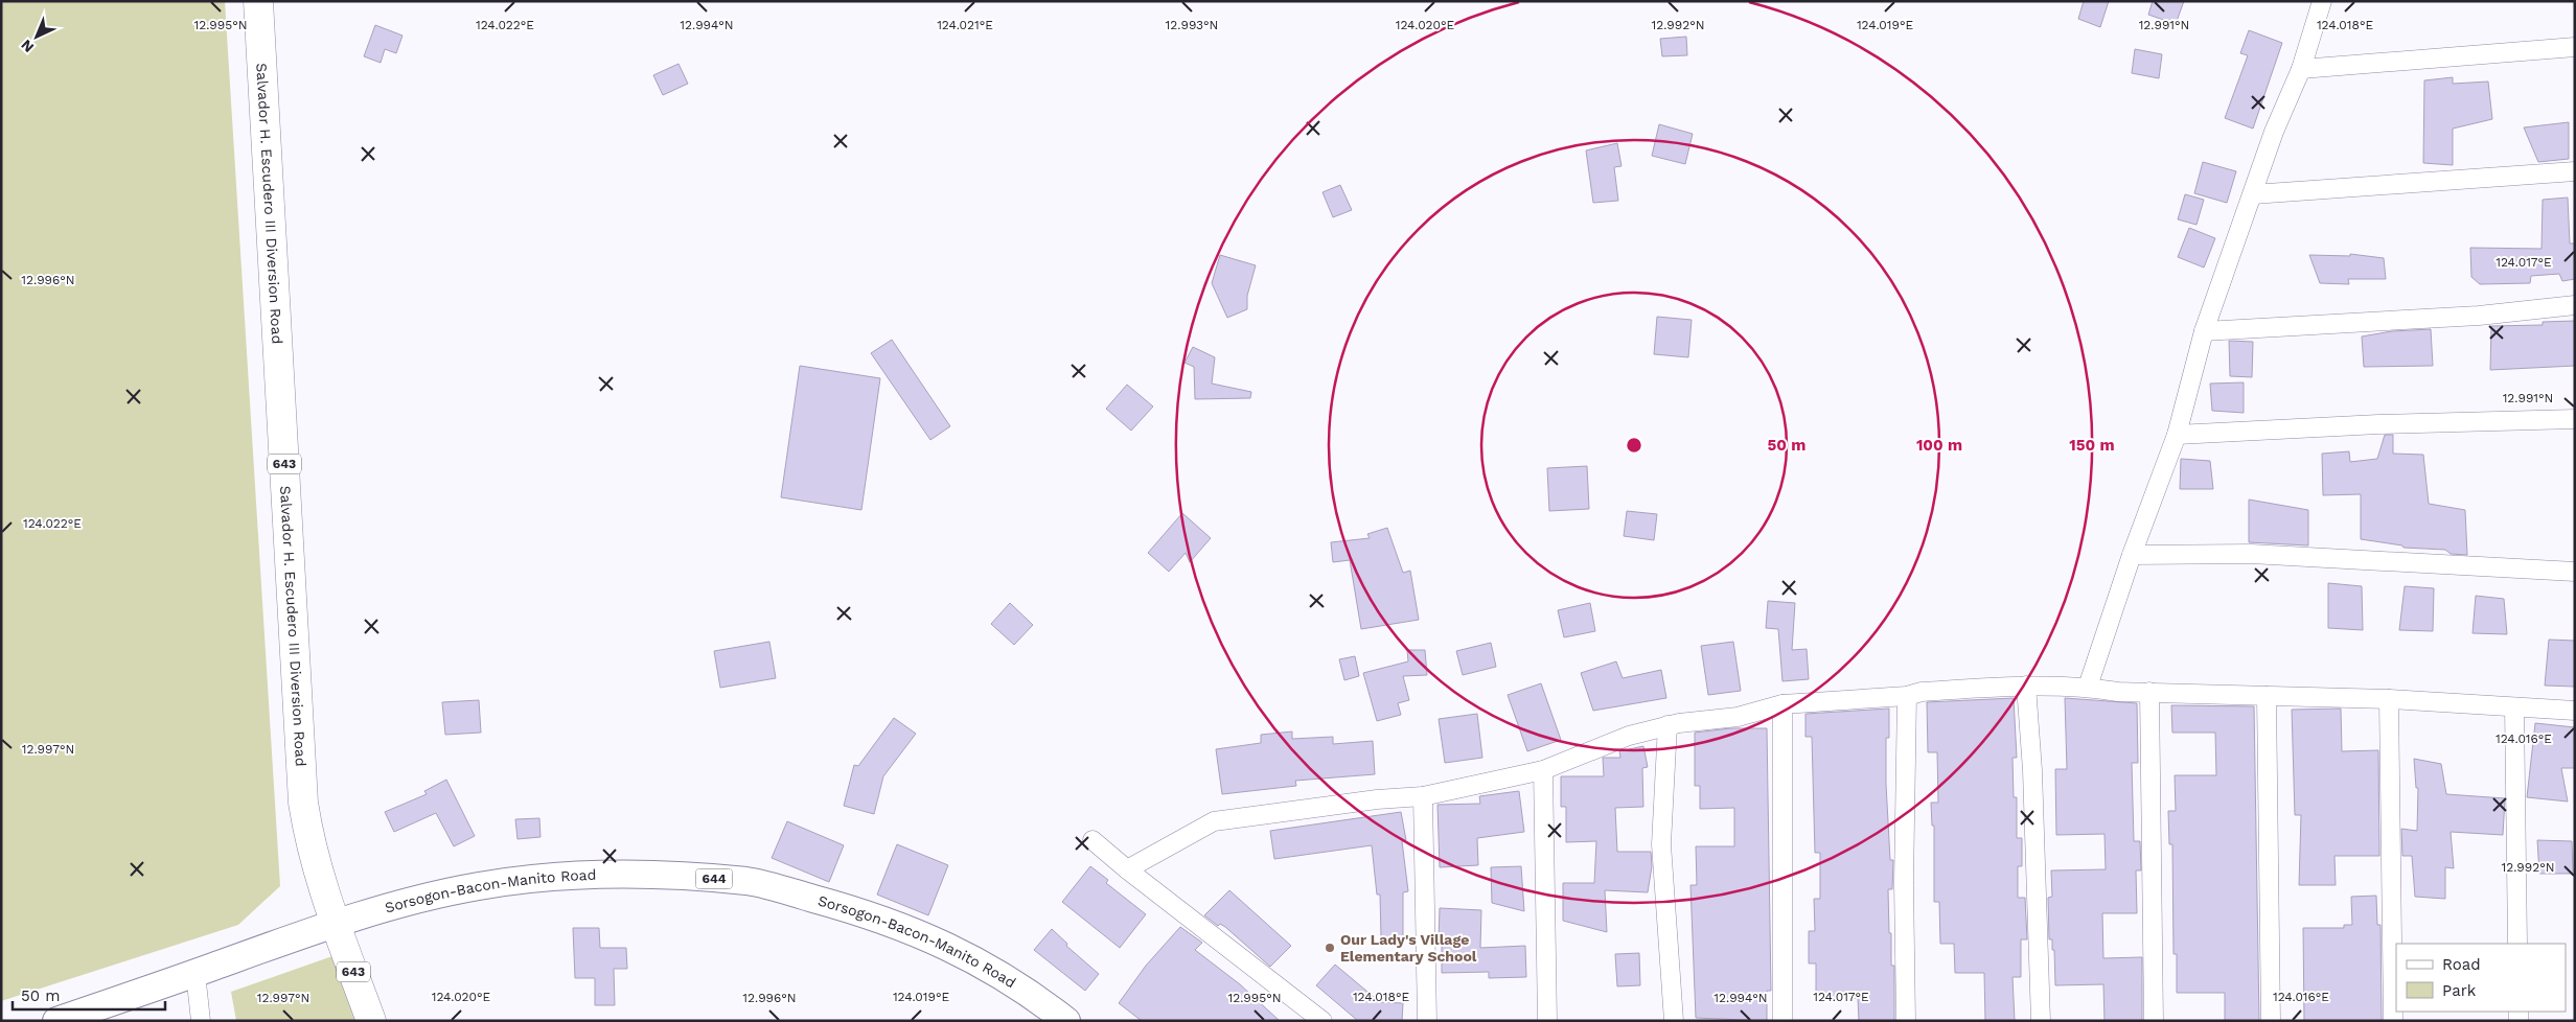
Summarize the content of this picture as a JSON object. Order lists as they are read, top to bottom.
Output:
{
  "streets": {
    "highway": ["Salvador H. Escudero III Diversion Road", "643"],
    "main road": ["644", "Sorsogon-Bacon-Manito Road"]
  },
  "crossings": [
    ["Salvador H. Escudero III Diversion Road", "Sorsogon-Bacon-Manito Road"]
  ],
  "places": ["Our Lady's Village Elementary School"],
  "legend": ["Road", "Park"],
  "scale_bar": "50 m",
  "north": "bottom left",
  "coordinates": [
    "12.992°N",
    "12.991°N",
    "12.995°N",
    "12.994°N",
    "12.993°N",
    "124.019°E",
    "124.022°E",
    "124.021°E",
    "124.020°E",
    "124.018°E",
    "124.017°E",
    "12.996°N",
    "124.016°E",
    "12.997°N"
  ],
  "rings": ["50 m", "100 m", "150 m"]
}
